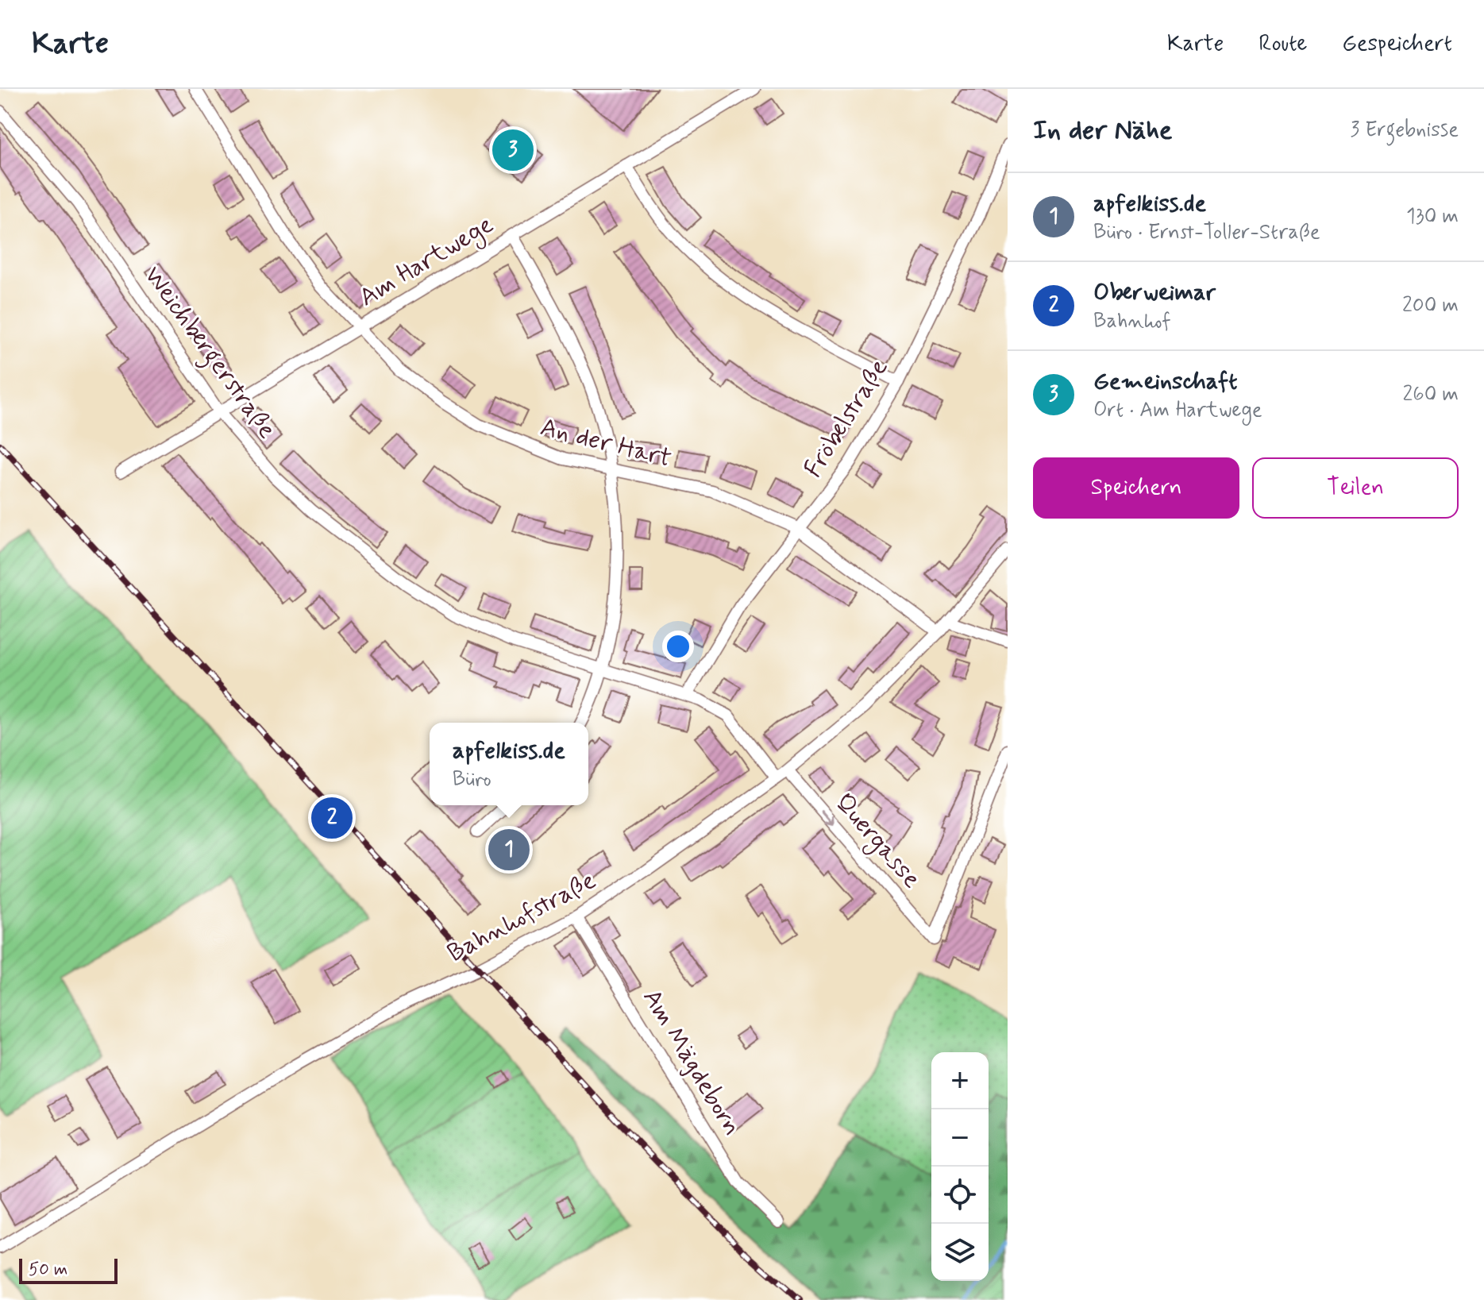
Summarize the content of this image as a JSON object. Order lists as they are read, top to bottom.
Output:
{
  "streets": {
    "street": [
      "Am Hartwege",
      "Weichbergerstraße",
      "Fröbelstraße",
      "An der Hart",
      "Quergasse",
      "Bahnhofstraße",
      "Am Mägdeborn"
    ]
  },
  "crossings": [
    ["Am Hartwege", "Weichbergerstraße"],
    ["Am Hartwege", "An der Hart"],
    ["Weichbergerstraße", "Fröbelstraße"],
    ["Weichbergerstraße", "Bahnhofstraße"],
    ["Fröbelstraße", "An der Hart"],
    ["An der Hart", "Bahnhofstraße"],
    ["Quergasse", "Bahnhofstraße"],
    ["Bahnhofstraße", "Am Mägdeborn"]
  ],
  "scale_bar": "50 m",
  "page": {
    "header": "Karte",
    "nav": ["Karte", "Route", "Gespeichert"],
    "heading": ["In der Nähe", "3 Ergebnisse"],
    "pins": ["3", "2", "1"],
    "list": [
      {
        "mark": "1",
        "name": "apfelkiss.de",
        "note": "Büro · Ernst-Toller-Straße",
        "value": "130 m"
      },
      {
        "mark": "2",
        "name": "Oberweimar",
        "note": "Bahnhof",
        "value": "200 m"
      },
      {
        "mark": "3",
        "name": "Gemeinschaft",
        "note": "Ort · Am Hartwege",
        "value": "260 m"
      }
    ],
    "buttons": ["Speichern", "Teilen"],
    "popup": ["apfelkiss.de", "Büro"],
    "map_buttons": ["+", "−"],
    "scale": "50 m"
  }
}
